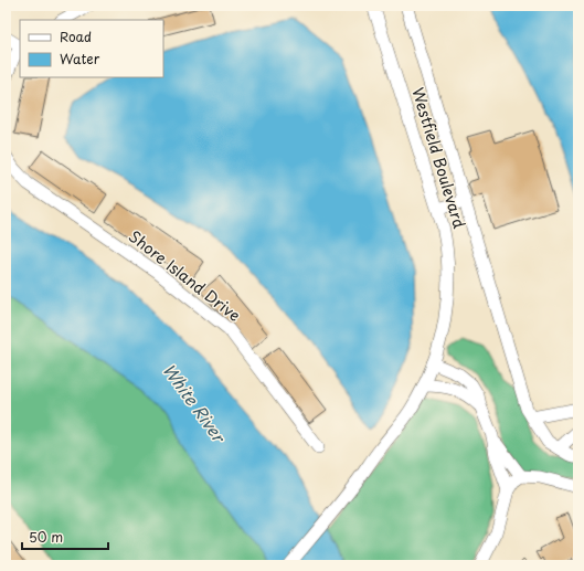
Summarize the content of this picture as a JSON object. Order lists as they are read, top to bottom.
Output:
{
  "streets": {
    "street": ["Westfield Boulevard", "Shore Island Drive"]
  },
  "water": ["White River"],
  "legend": ["Road", "Water"],
  "scale_bar": "50 m"
}
